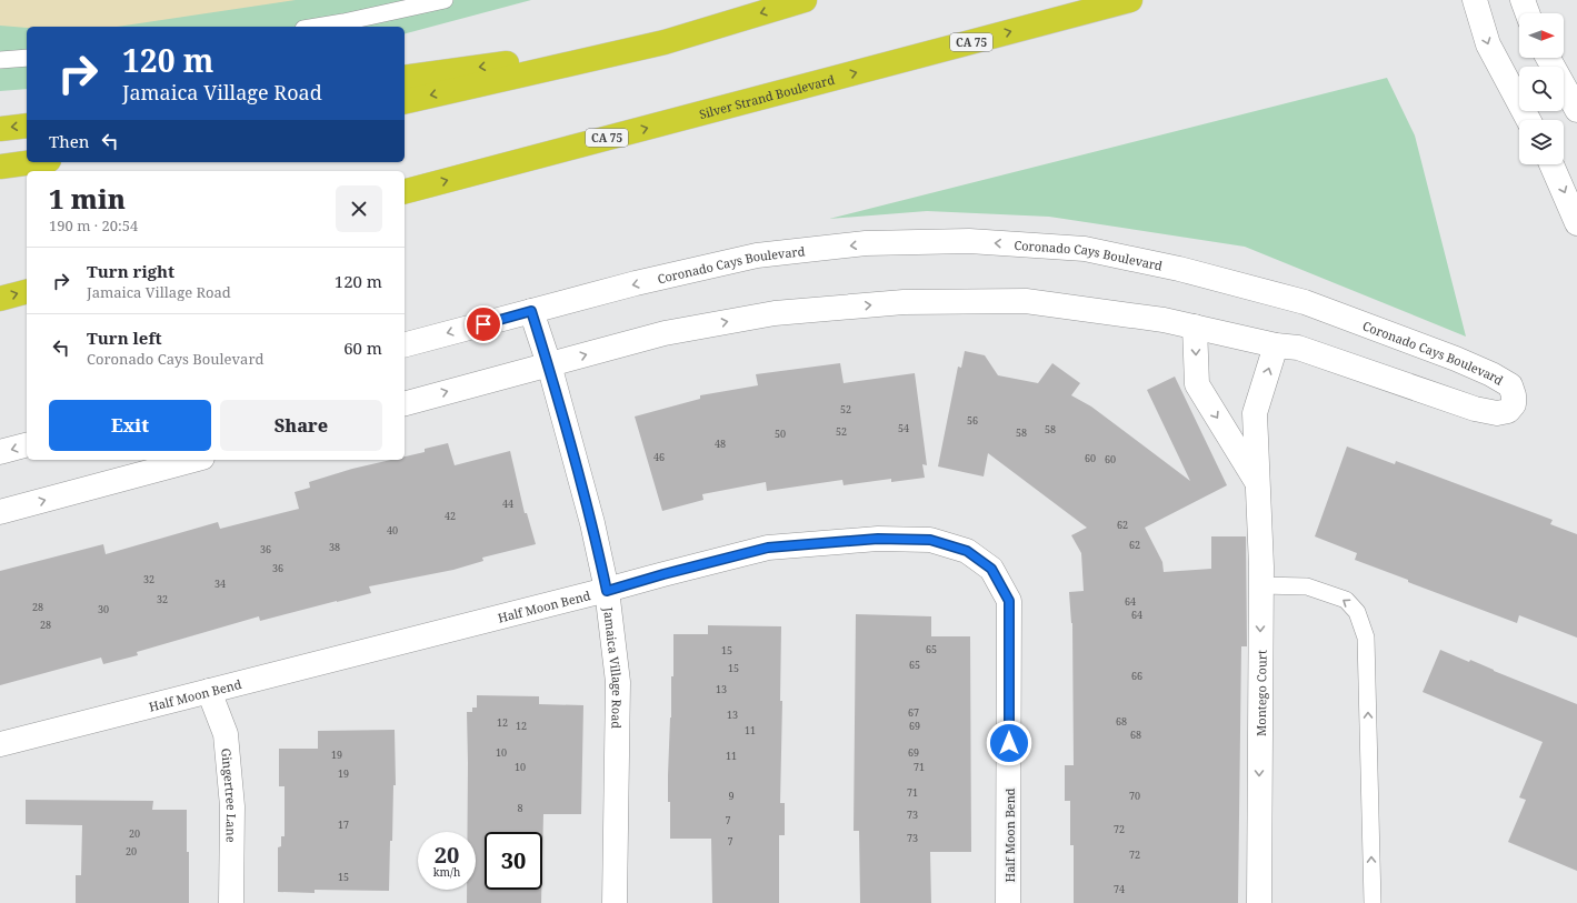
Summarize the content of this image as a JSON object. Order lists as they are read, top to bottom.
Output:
{
  "streets": {
    "highway": ["CA 75", "Silver Strand Boulevard"],
    "street": [
      "Coronado Cays Boulevard",
      "Half Moon Bend",
      "Jamaica Village Road",
      "Montego Court",
      "Gingertree Lane"
    ]
  },
  "crossings": [
    ["Coronado Cays Boulevard", "Jamaica Village Road"],
    ["Coronado Cays Boulevard", "Montego Court"],
    ["Half Moon Bend", "Jamaica Village Road"],
    ["Half Moon Bend", "Gingertree Lane"]
  ],
  "house_numbers": [
    "52",
    "56",
    "54",
    "58",
    "52",
    "58",
    "50",
    "48",
    "46",
    "60",
    "60",
    "44",
    "42",
    "62",
    "40",
    "62",
    "38",
    "36",
    "36",
    "32",
    "34",
    "32",
    "64",
    "28",
    "30",
    "64",
    "28",
    "65",
    "15",
    "65",
    "15",
    "66",
    "13",
    "67",
    "13",
    "68",
    "12",
    "12",
    "69",
    "11",
    "68",
    "10",
    "69",
    "19",
    "11",
    "10",
    "71",
    "19",
    "71",
    "9",
    "70",
    "8",
    "73",
    "7",
    "17",
    "72",
    "20",
    "73",
    "7",
    "20",
    "72",
    "15",
    "74"
  ],
  "north": "right",
  "page": {
    "turn": ["120 m", "Jamaica Village Road"],
    "then": "Then",
    "heading": ["1 min", "190 m · 20:54"],
    "list": [
      {
        "name": "Turn right",
        "note": "Jamaica Village Road",
        "value": "120 m"
      },
      {
        "name": "Turn left",
        "note": "Coronado Cays Boulevard",
        "value": "60 m"
      }
    ],
    "buttons": ["Exit", "Share"],
    "speed": "20 km/h",
    "limit": "30"
  }
}
